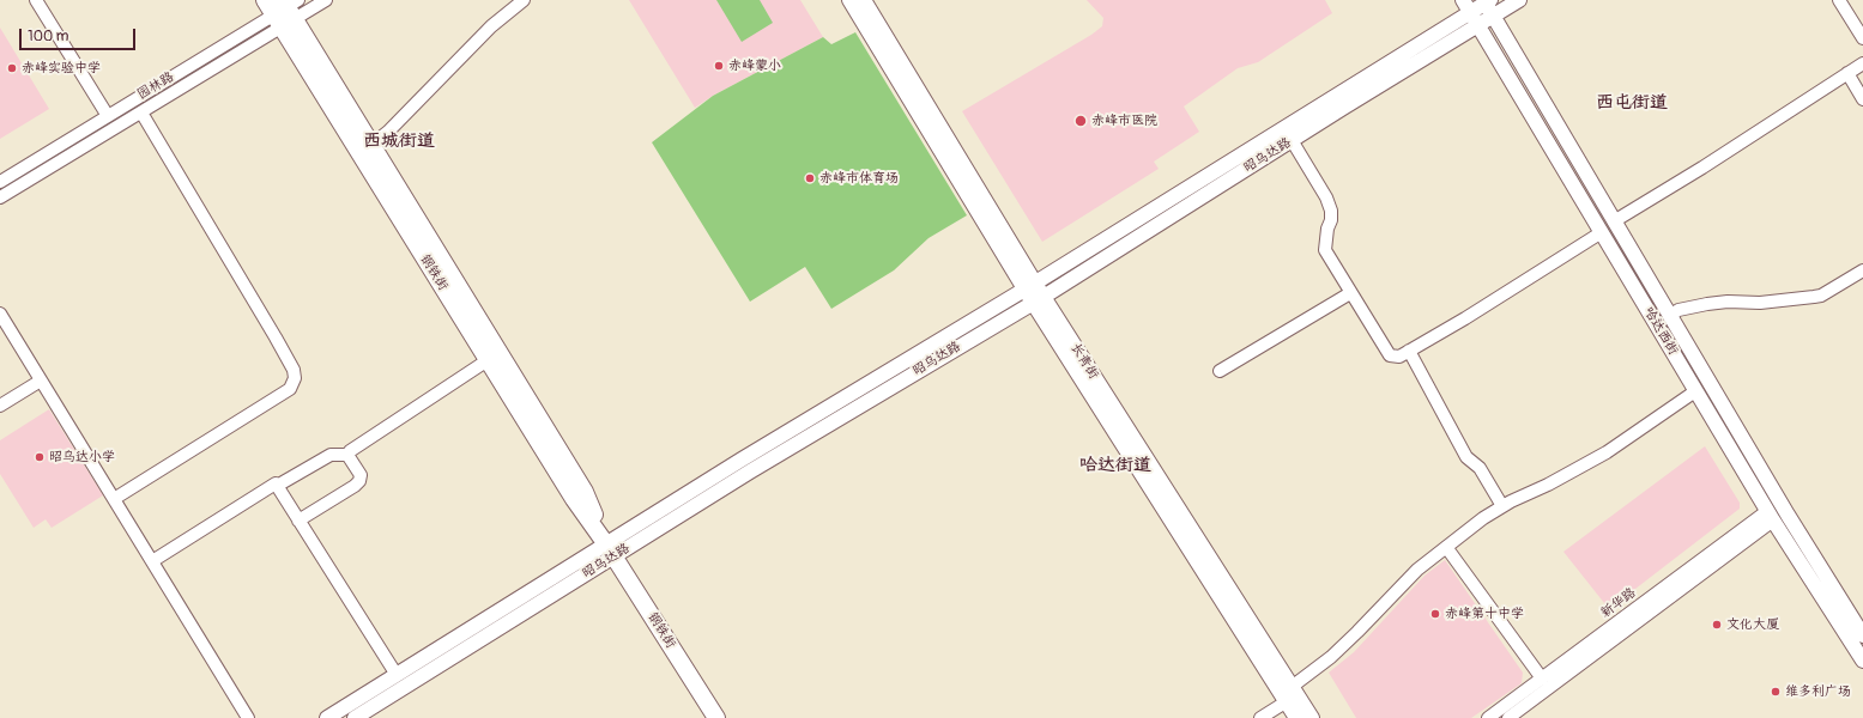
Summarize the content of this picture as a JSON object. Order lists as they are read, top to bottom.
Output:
{
  "streets": {
    "highway": ["钢铁街"],
    "main road": ["昭乌达路", "哈达西街", "长青街"],
    "street": ["园林路", "新华路"]
  },
  "crossings": [
    ["园林路", "钢铁街"],
    ["昭乌达路", "钢铁街"],
    ["昭乌达路", "哈达西街"],
    ["昭乌达路", "长青街"],
    ["哈达西街", "新华路"]
  ],
  "districts": ["西屯街道", "西城街道", "哈达街道"],
  "places": [
    "赤峰蒙小",
    "赤峰实验中学",
    "赤峰市医院",
    "赤峰市体育场",
    "昭乌达小学",
    "赤峰第十中学",
    "文化大厦",
    "维多利广场"
  ],
  "scale_bar": "100 m"
}
